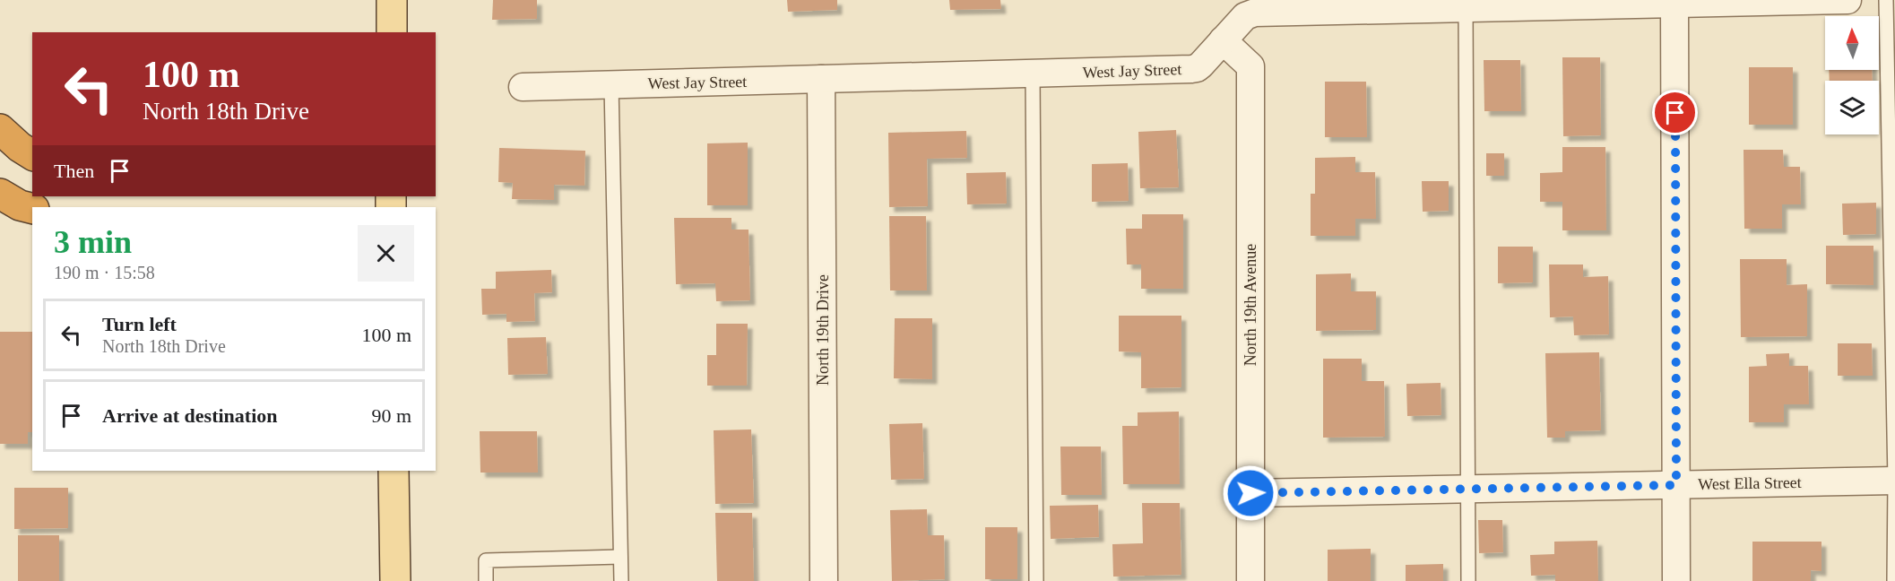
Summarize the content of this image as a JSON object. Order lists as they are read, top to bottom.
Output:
{
  "streets": {
    "street": [
      "West Jay Street",
      "North 19th Avenue",
      "North 19th Drive",
      "West Ella Street"
    ]
  },
  "crossings": [
    ["West Jay Street", "North 19th Avenue"],
    ["West Jay Street", "North 19th Drive"],
    ["North 19th Avenue", "West Ella Street"]
  ],
  "north": "top",
  "page": {
    "turn": ["100 m", "North 18th Drive"],
    "then": "Then",
    "heading": ["3 min", "190 m · 15:58"],
    "list": [
      {
        "name": "Turn left",
        "note": "North 18th Drive",
        "value": "100 m"
      },
      {
        "name": "Arrive at destination",
        "value": "90 m"
      }
    ]
  }
}
